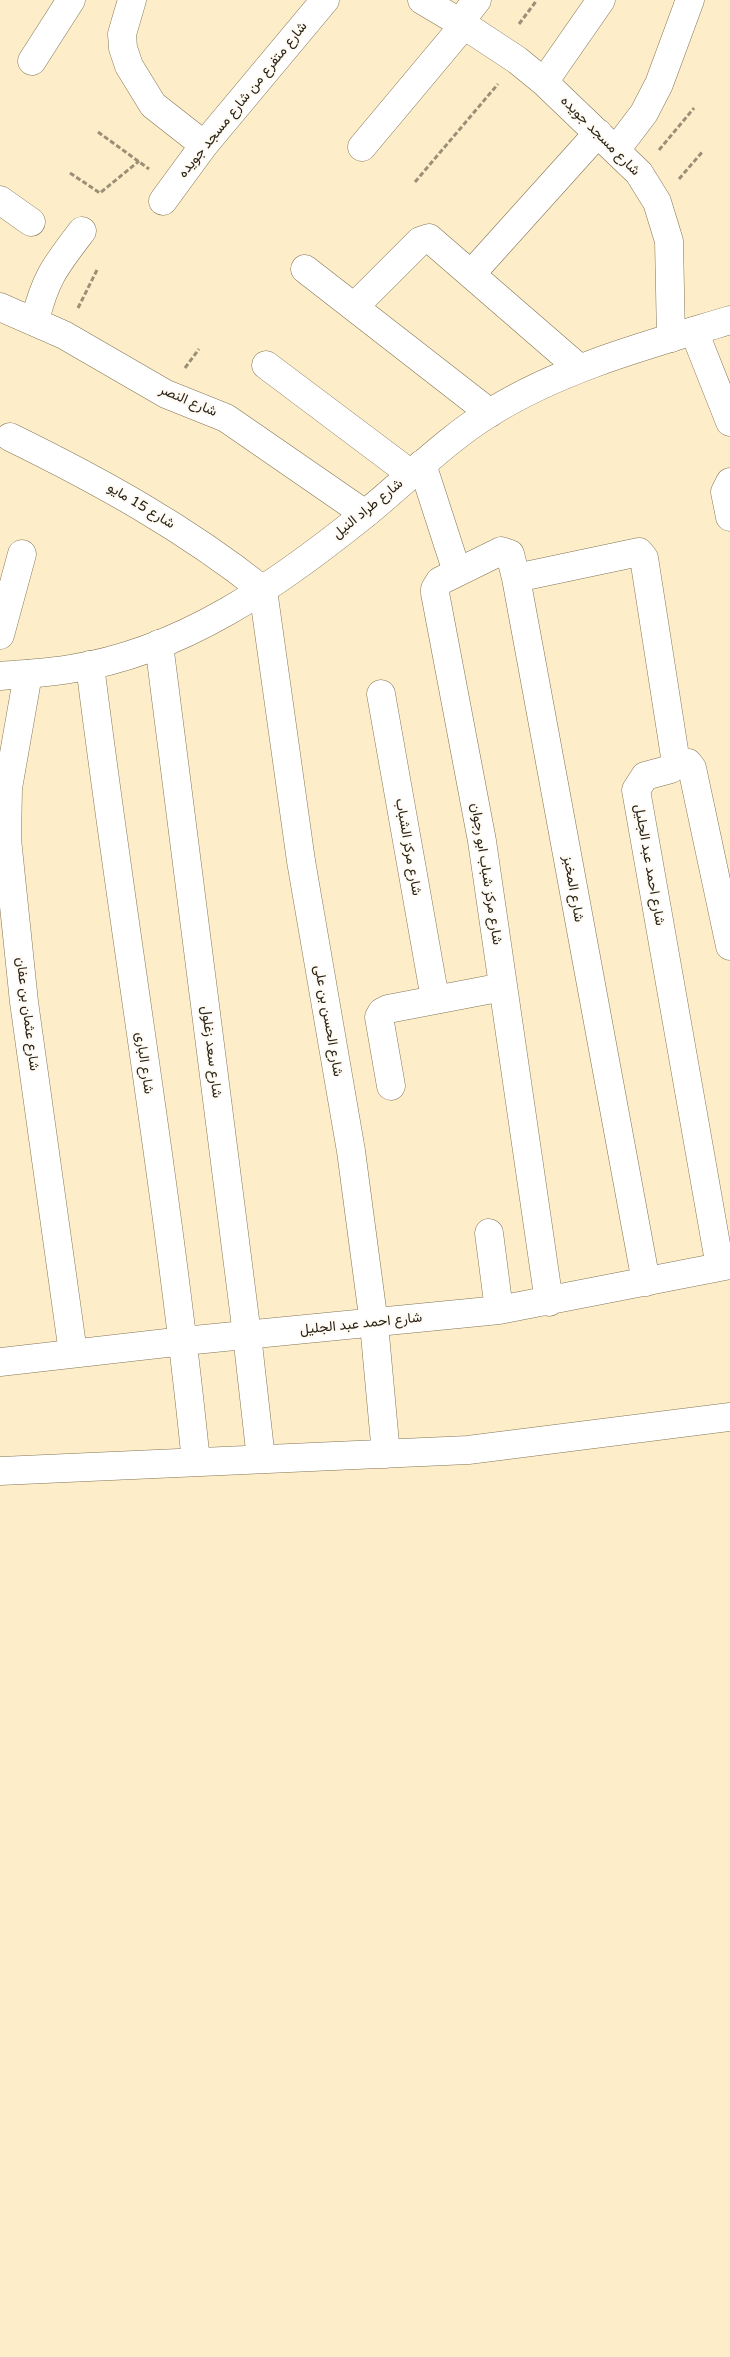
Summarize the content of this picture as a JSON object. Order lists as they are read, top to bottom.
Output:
{
  "streets": {
    "street": [
      "شارع متفرع من شارع مسجد جويده",
      "شارع مسجد جويده",
      "شارع النصر",
      "شارع 15 مايو",
      "شارع طراد النيل",
      "شارع مركز الشباب",
      "شارع احمد عبد الجليل",
      "شارع مركز شباب ابو رجوان",
      "شارع المخبز",
      "شارع عثمان بن عفان",
      "شارع الحسن بن على",
      "شارع سعد زغلول",
      "شارع البارى"
    ]
  },
  "crossings": [
    ["شارع مسجد جويده", "شارع طراد النيل"],
    ["شارع النصر", "شارع طراد النيل"],
    ["شارع 15 مايو", "شارع طراد النيل"],
    ["شارع 15 مايو", "شارع الحسن بن على"],
    ["شارع طراد النيل", "شارع عثمان بن عفان"],
    ["شارع طراد النيل", "شارع الحسن بن على"],
    ["شارع طراد النيل", "شارع سعد زغلول"],
    ["شارع طراد النيل", "شارع البارى"],
    ["شارع احمد عبد الجليل", "شارع مركز شباب ابو رجوان"],
    ["شارع احمد عبد الجليل", "شارع المخبز"],
    ["شارع احمد عبد الجليل", "شارع عثمان بن عفان"],
    ["شارع احمد عبد الجليل", "شارع الحسن بن على"],
    ["شارع احمد عبد الجليل", "شارع سعد زغلول"],
    ["شارع احمد عبد الجليل", "شارع البارى"],
    ["شارع مركز شباب ابو رجوان", "شارع المخبز"]
  ]
}
